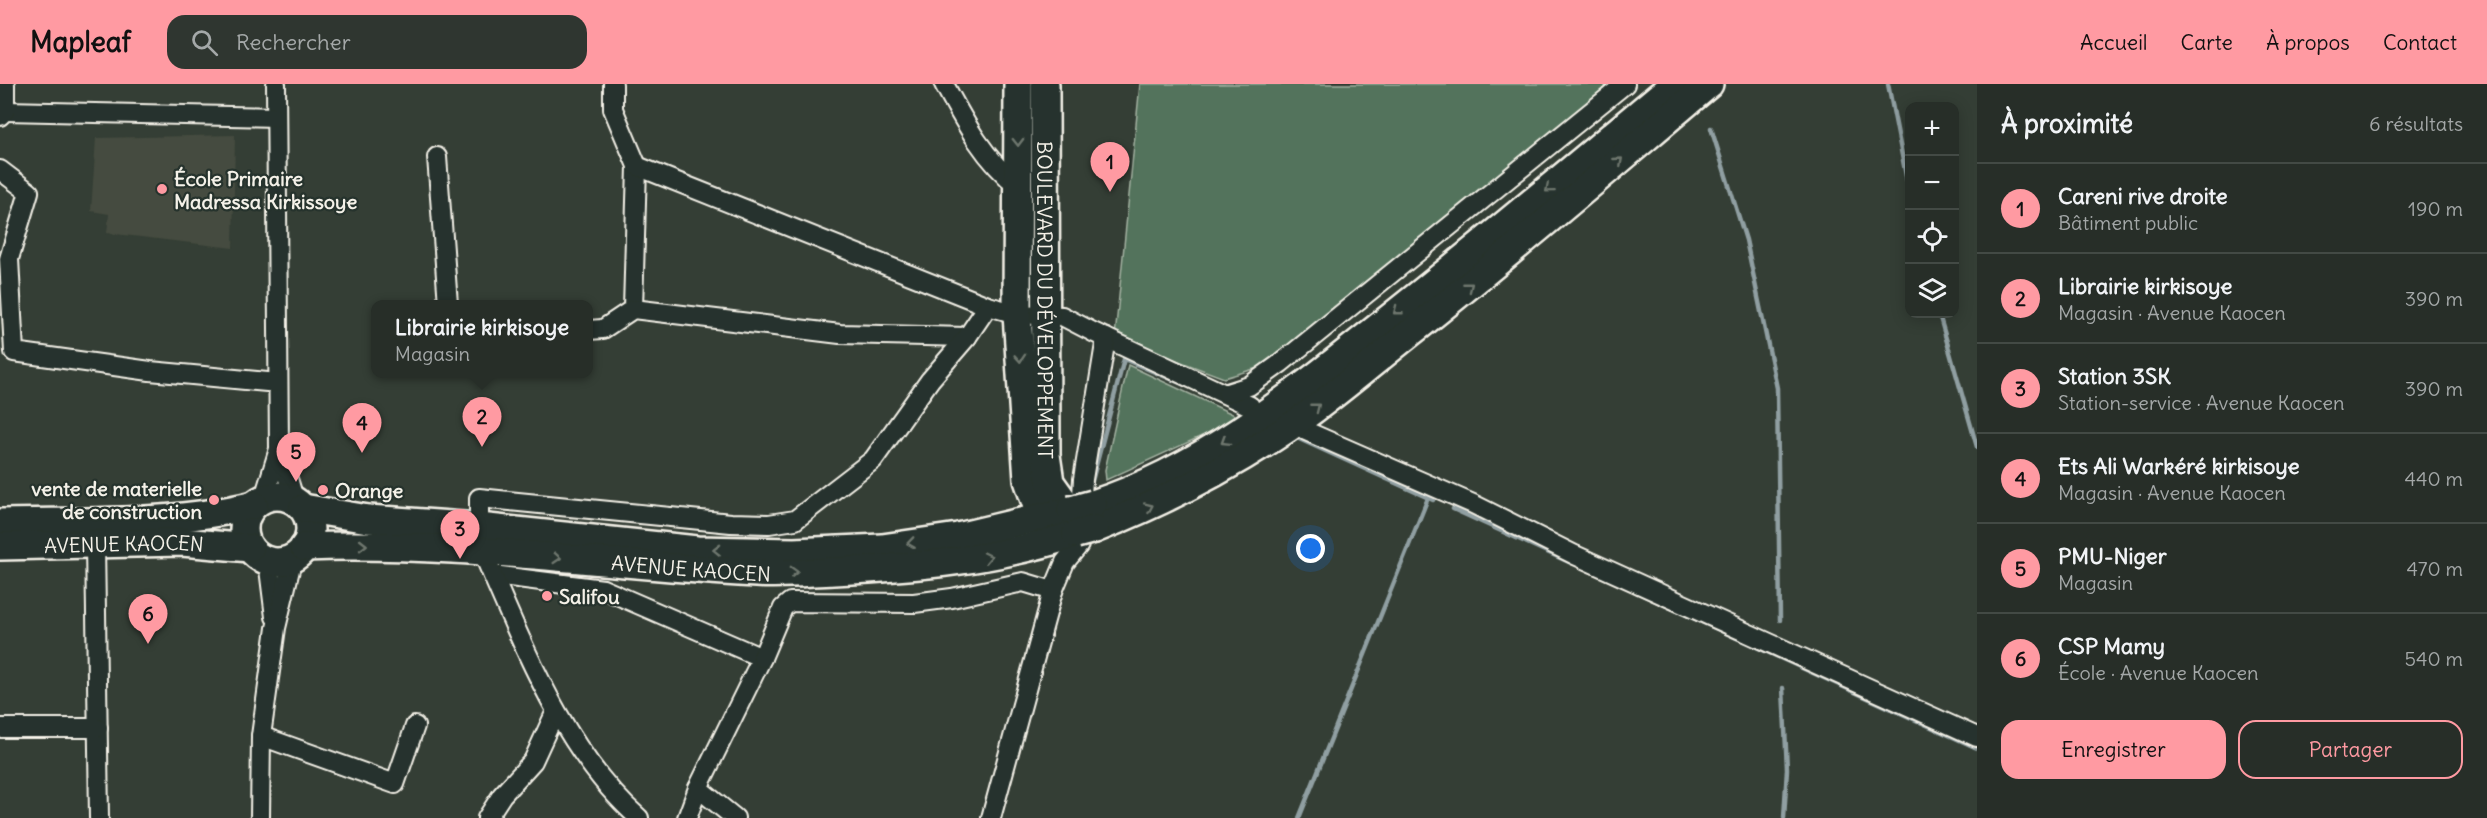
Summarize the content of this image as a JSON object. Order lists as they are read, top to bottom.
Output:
{
  "streets": {
    "highway": ["BOULEVARD DU DÉVELOPPEMENT", "AVENUE KAOCEN"]
  },
  "crossings": [
    ["BOULEVARD DU DÉVELOPPEMENT", "AVENUE KAOCEN"]
  ],
  "places": [
    "École Primaire Madressa Kirkissoye",
    "Orange",
    "vente de materielle de construction",
    "Salifou"
  ],
  "page": {
    "header": "Mapleaf",
    "search": "Rechercher",
    "nav": [
      "Accueil",
      "Carte",
      "À propos",
      "Contact"
    ],
    "heading": ["À proximité", "6 résultats"],
    "map_buttons": ["+", "−"],
    "pins": [
      "1",
      "2",
      "4",
      "5",
      "3",
      "6"
    ],
    "list": [
      {
        "mark": "1",
        "name": "Careni rive droite",
        "note": "Bâtiment public",
        "value": "190 m"
      },
      {
        "mark": "2",
        "name": "Librairie kirkisoye",
        "note": "Magasin · Avenue Kaocen",
        "value": "390 m"
      },
      {
        "mark": "3",
        "name": "Station 3SK",
        "note": "Station-service · Avenue Kaocen",
        "value": "390 m"
      },
      {
        "mark": "4",
        "name": "Ets Ali Warkéré kirkisoye",
        "note": "Magasin · Avenue Kaocen",
        "value": "440 m"
      },
      {
        "mark": "5",
        "name": "PMU-Niger",
        "note": "Magasin",
        "value": "470 m"
      },
      {
        "mark": "6",
        "name": "CSP Mamy",
        "note": "École · Avenue Kaocen",
        "value": "540 m"
      }
    ],
    "popup": ["Librairie kirkisoye", "Magasin"],
    "buttons": ["Enregistrer", "Partager"]
  }
}
